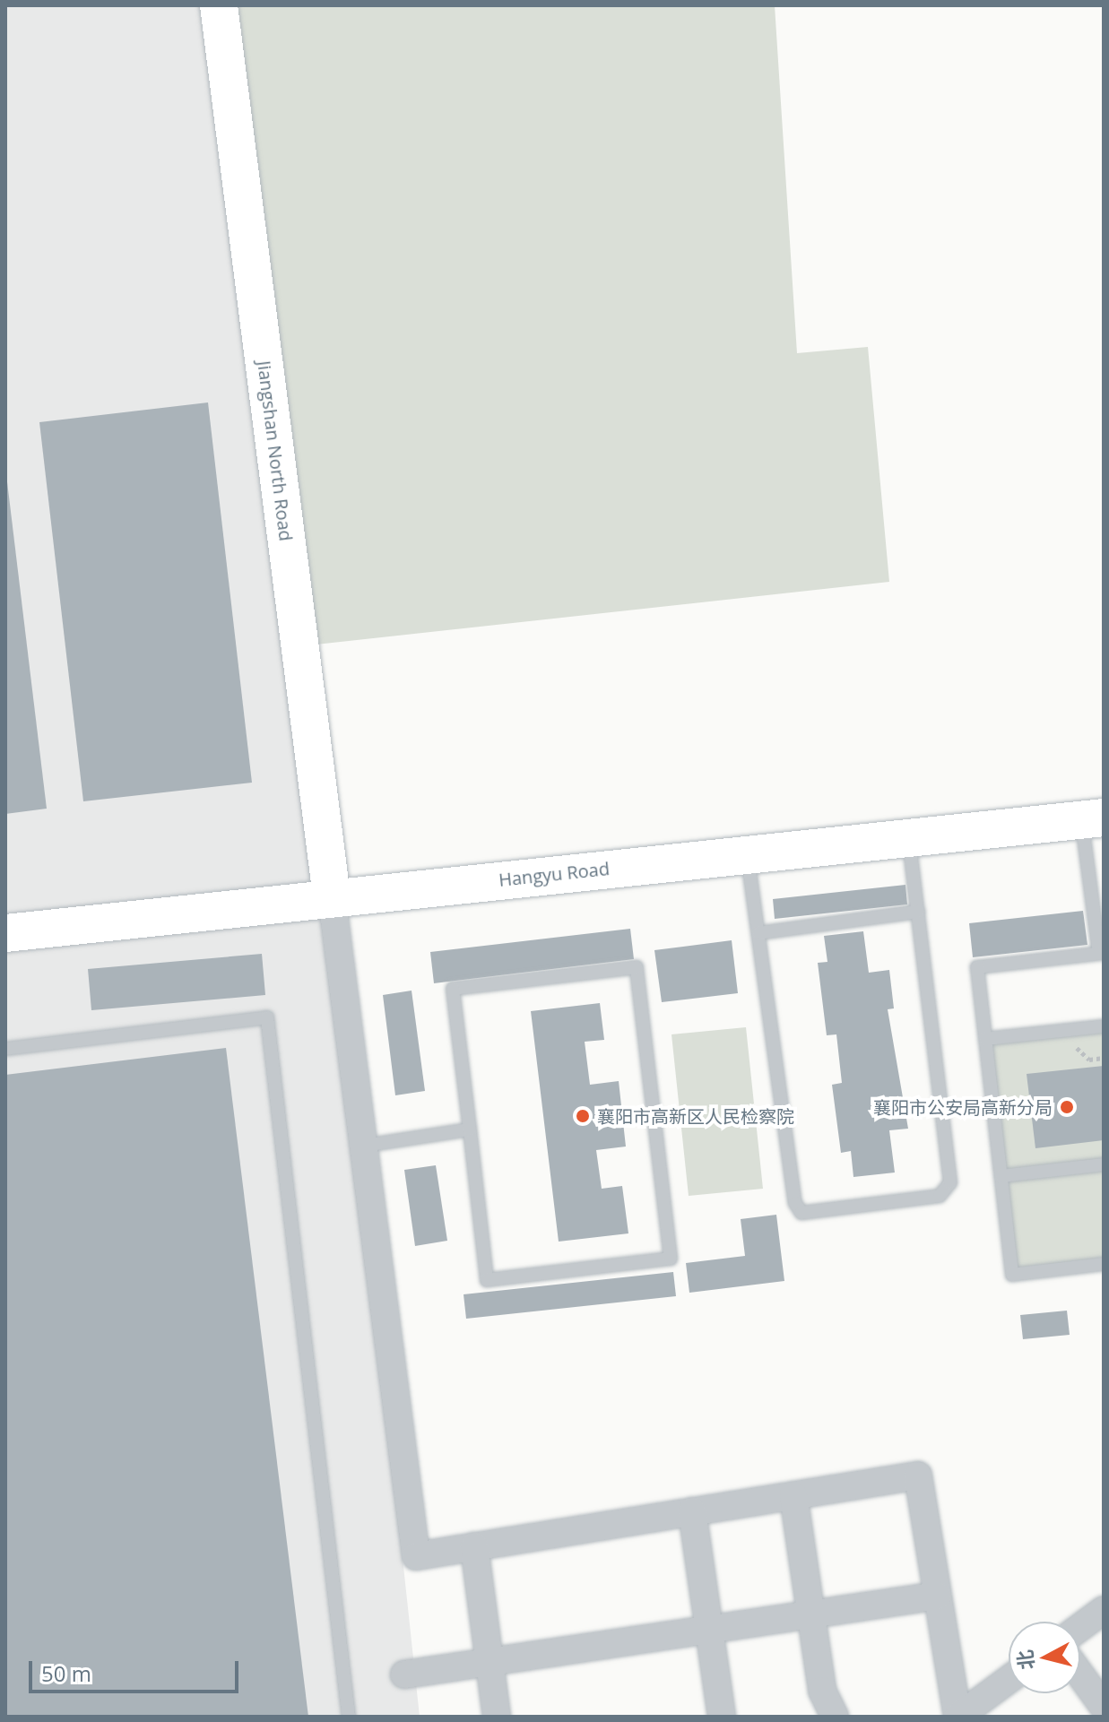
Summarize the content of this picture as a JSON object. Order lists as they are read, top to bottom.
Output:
{
  "streets": {
    "street": ["Jiangshan North Road", "Hangyu Road"]
  },
  "crossings": [
    ["Jiangshan North Road", "Hangyu Road"]
  ],
  "places": ["襄阳市公安局高新分局", "襄阳市高新区人民检察院"],
  "scale_bar": "50 m",
  "north": "left"
}
